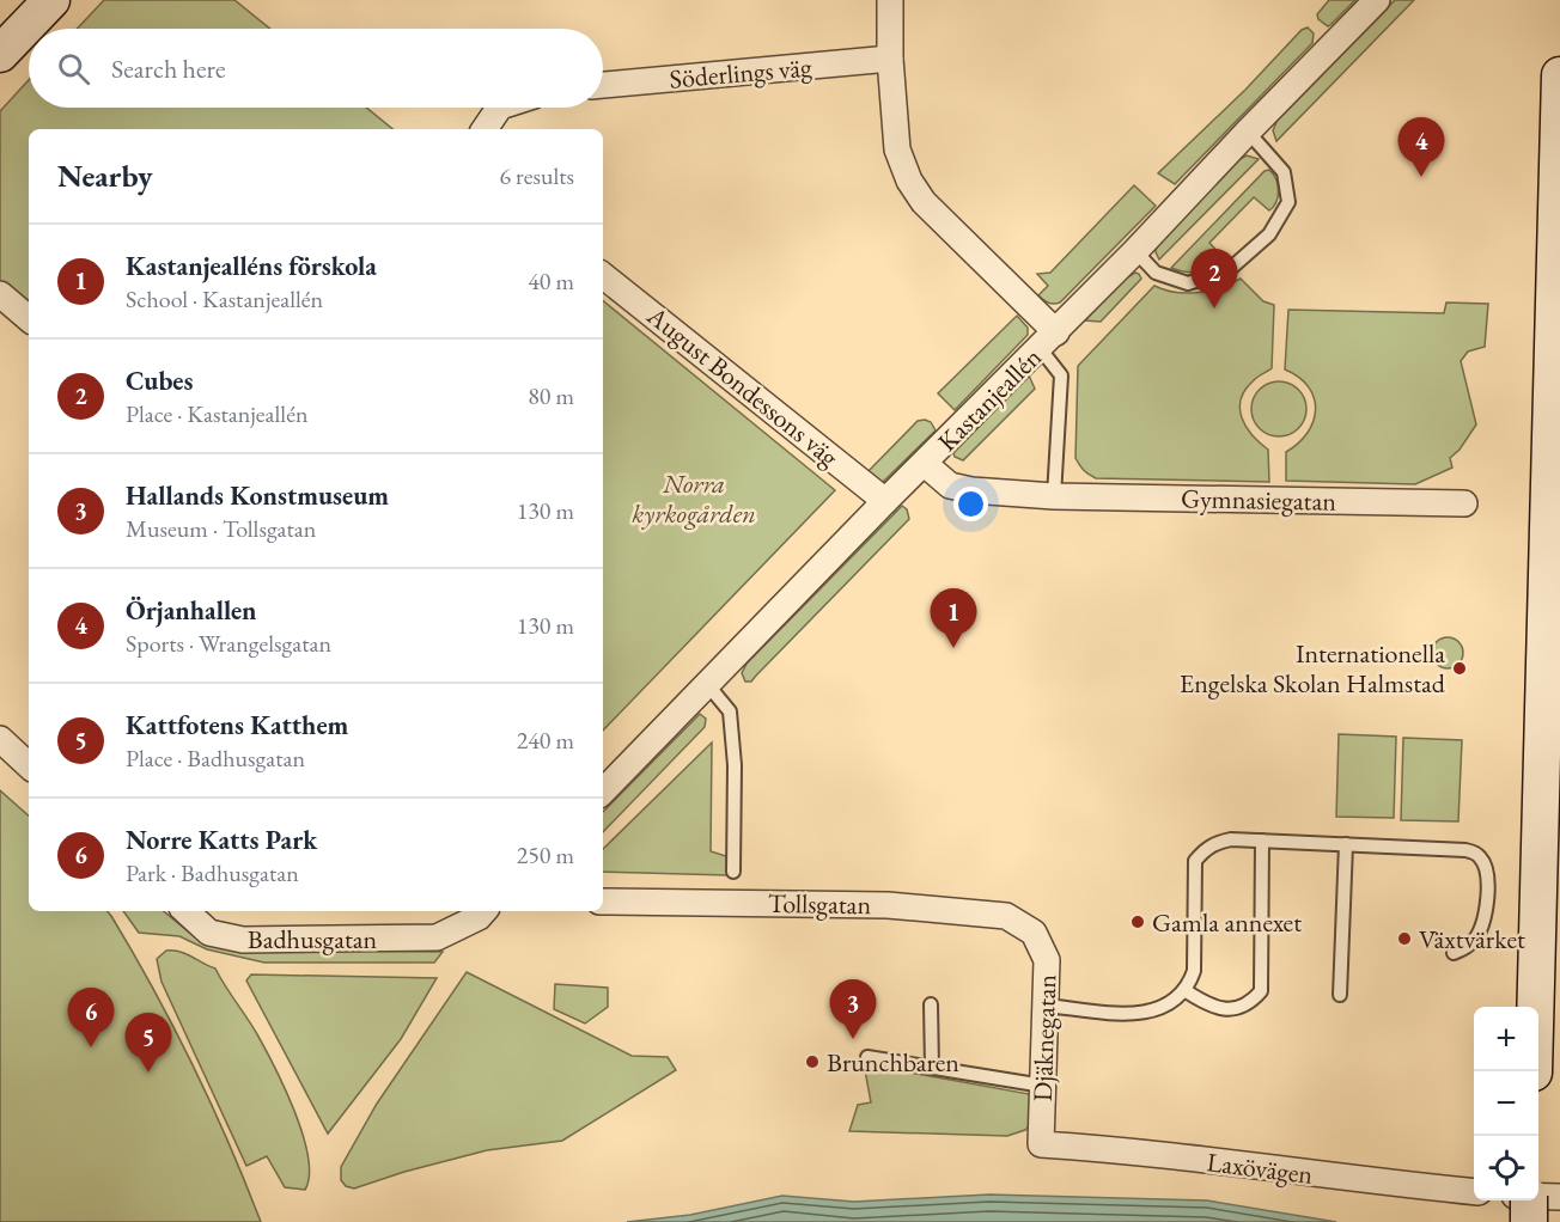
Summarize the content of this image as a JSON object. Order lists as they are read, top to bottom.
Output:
{
  "streets": {
    "street": [
      "Söderlings väg",
      "August Bondessons väg",
      "Kastanjeallén",
      "Gymnasiegatan",
      "Tollsgatan",
      "Badhusgatan",
      "Djäknegatan",
      "Laxövägen"
    ]
  },
  "crossings": [
    ["August Bondessons väg", "Kastanjeallén"],
    ["Kastanjeallén", "Gymnasiegatan"],
    ["Tollsgatan", "Djäknegatan"],
    ["Djäknegatan", "Laxövägen"]
  ],
  "parks": ["Norra kyrkogården"],
  "places": [
    "Internationella Engelska Skolan Halmstad",
    "Gamla annexet",
    "Växtvärket",
    "Brunchbaren"
  ],
  "page": {
    "search": "Search here",
    "pins": [
      "4",
      "2",
      "1",
      "3",
      "6",
      "5"
    ],
    "heading": ["Nearby", "6 results"],
    "list": [
      {
        "mark": "1",
        "name": "Kastanjealléns förskola",
        "note": "School · Kastanjeallén",
        "value": "40 m"
      },
      {
        "mark": "2",
        "name": "Cubes",
        "note": "Place · Kastanjeallén",
        "value": "80 m"
      },
      {
        "mark": "3",
        "name": "Hallands Konstmuseum",
        "note": "Museum · Tollsgatan",
        "value": "130 m"
      },
      {
        "mark": "4",
        "name": "Örjanhallen",
        "note": "Sports · Wrangelsgatan",
        "value": "130 m"
      },
      {
        "mark": "5",
        "name": "Kattfotens Katthem",
        "note": "Place · Badhusgatan",
        "value": "240 m"
      },
      {
        "mark": "6",
        "name": "Norre Katts Park",
        "note": "Park · Badhusgatan",
        "value": "250 m"
      }
    ],
    "map_buttons": ["+", "−"]
  }
}
